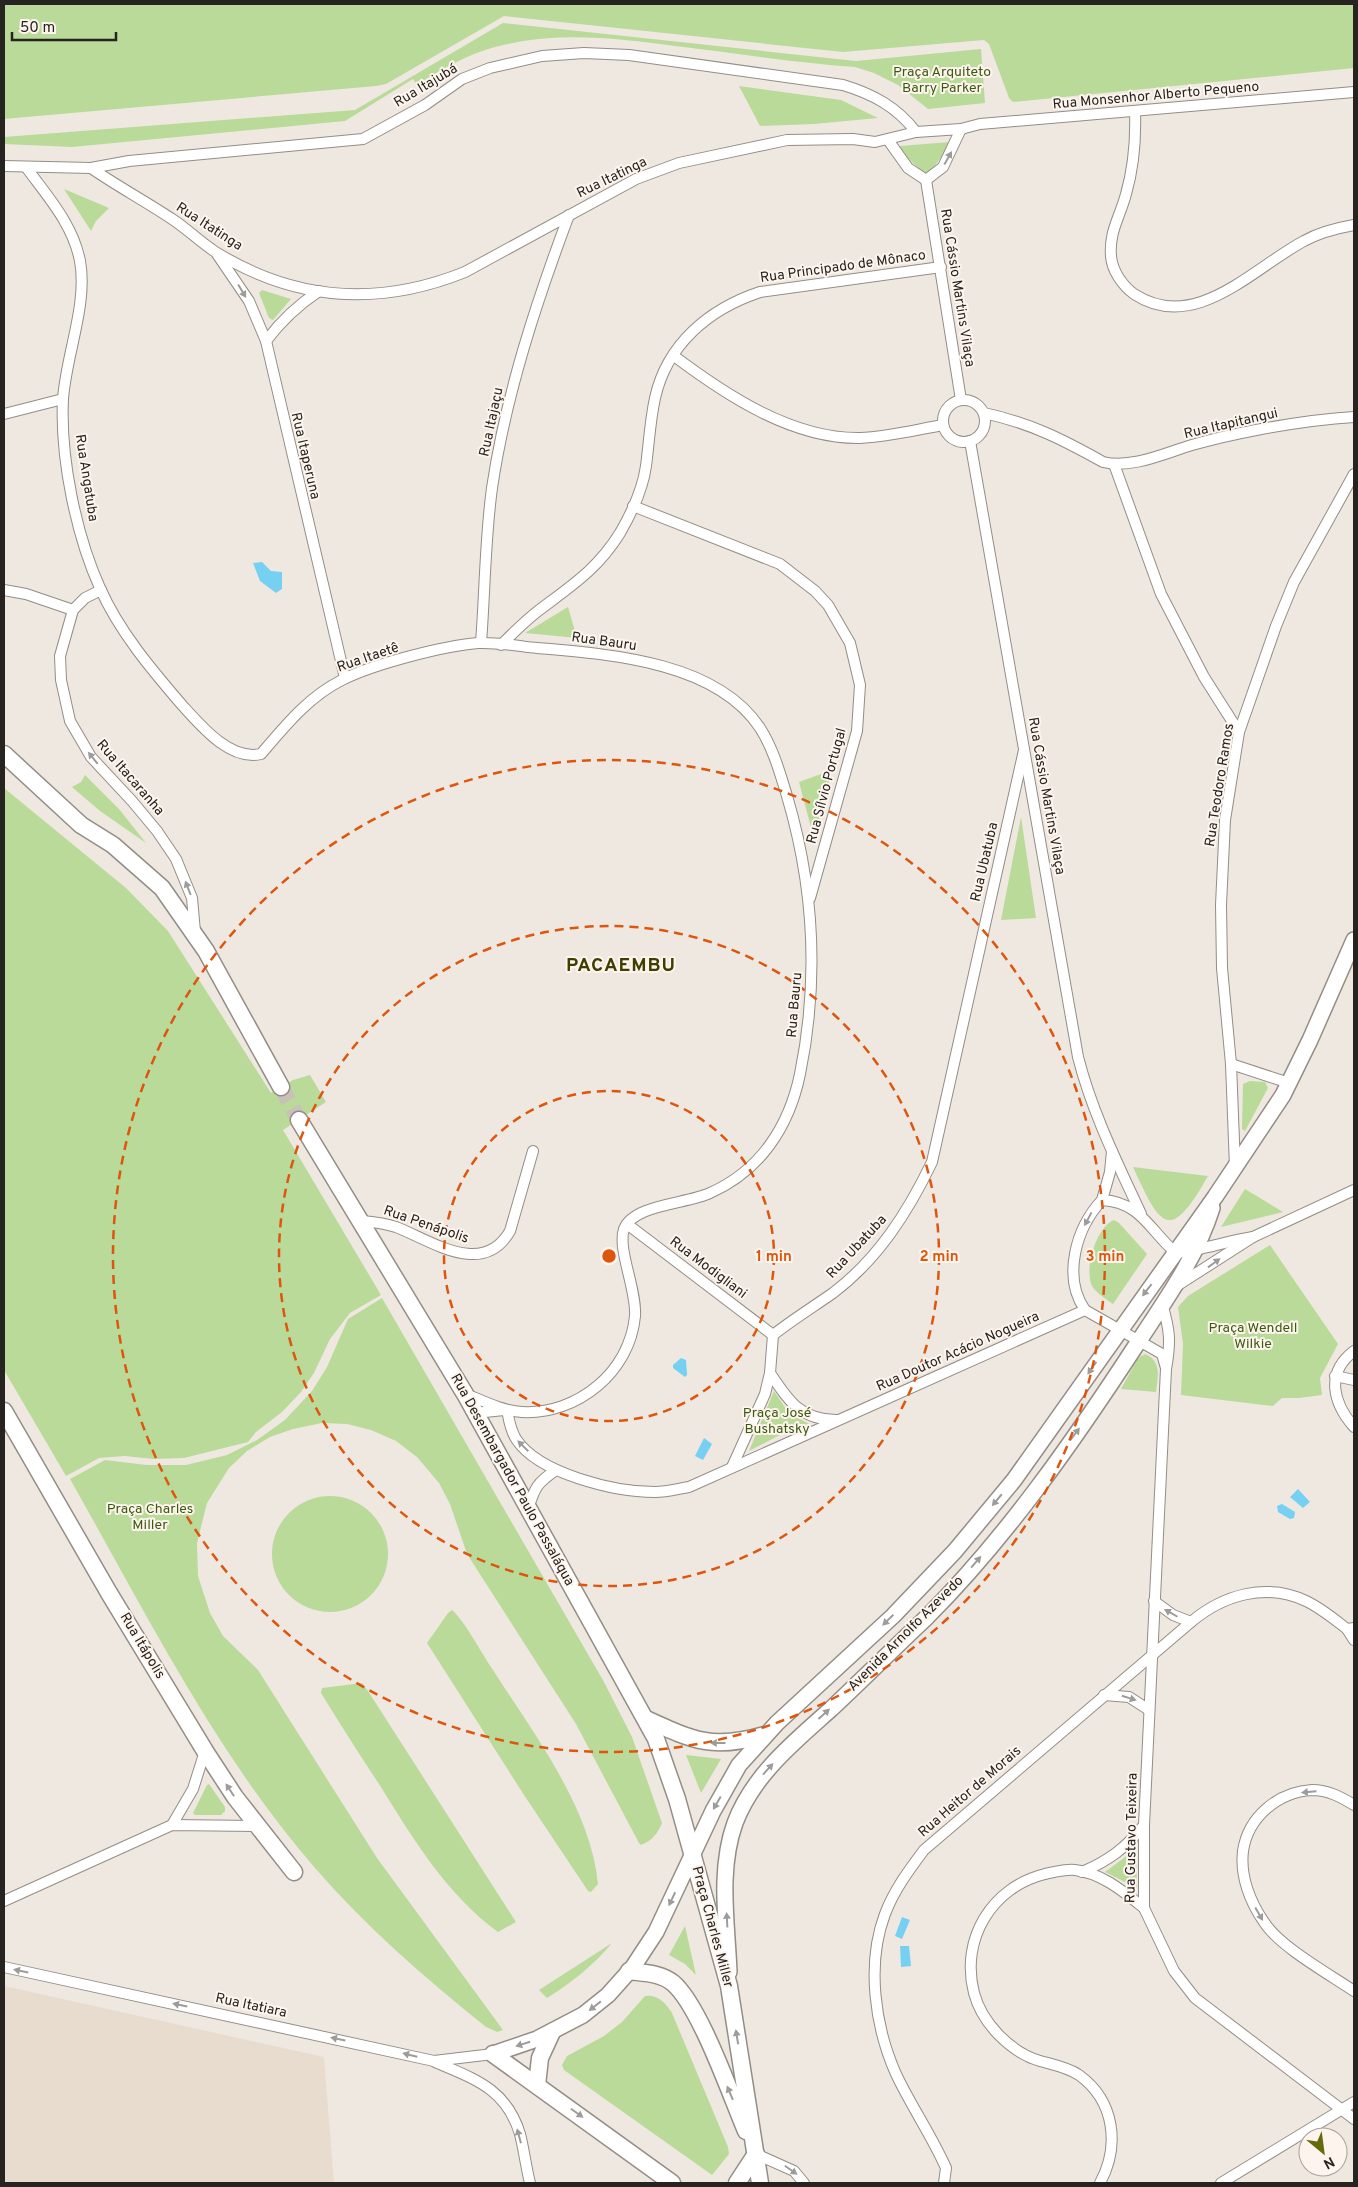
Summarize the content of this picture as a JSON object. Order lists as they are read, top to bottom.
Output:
{
  "streets": {
    "main road": [
      "Rua Desembargador Paulo Passaláqua",
      "Avenida Arnolfo Azevedo",
      "Rua Itápolis",
      "Praça Charles Miller"
    ],
    "street": [
      "Rua Itajubá",
      "Rua Monsenhor Alberto Pequeno",
      "Rua Itatinga",
      "Rua Principado de Mônaco",
      "Rua Cássio Martins Vilaça",
      "Rua Itajaçu",
      "Rua Itapitangui",
      "Rua Itaperuna",
      "Rua Angatuba",
      "Rua Bauru",
      "Rua Itaetê",
      "Rua Itacaranha",
      "Rua Teodoro Ramos",
      "Rua Sílvio Portugal",
      "Rua Ubatuba",
      "Rua Penápolis",
      "Rua Modigliani",
      "Rua Doutor Acácio Nogueira",
      "Rua Heitor de Morais",
      "Rua Gustavo Teixeira",
      "Rua Itatiara"
    ]
  },
  "crossings": [
    ["Rua Itajubá", "Rua Itatinga"],
    ["Rua Itajubá", "Rua Angatuba"],
    ["Rua Monsenhor Alberto Pequeno", "Rua Itatinga"],
    ["Rua Itatinga", "Rua Itajaçu"],
    ["Rua Itatinga", "Rua Itaperuna"],
    ["Rua Principado de Mônaco", "Rua Cássio Martins Vilaça"],
    ["Rua Principado de Mônaco", "Rua Bauru"],
    ["Rua Principado de Mônaco", "Rua Sílvio Portugal"],
    ["Rua Cássio Martins Vilaça", "Rua Ubatuba"],
    ["Rua Cássio Martins Vilaça", "Rua Doutor Acácio Nogueira"],
    ["Rua Cássio Martins Vilaça", "Avenida Arnolfo Azevedo"],
    ["Rua Itajaçu", "Rua Bauru"],
    ["Rua Itajaçu", "Rua Itaetê"],
    ["Rua Itaperuna", "Rua Itaetê"],
    ["Rua Angatuba", "Rua Itaetê"],
    ["Rua Bauru", "Rua Itaetê"],
    ["Rua Bauru", "Rua Sílvio Portugal"],
    ["Rua Bauru", "Rua Modigliani"],
    ["Rua Ubatuba", "Rua Modigliani"],
    ["Rua Penápolis", "Rua Desembargador Paulo Passaláqua"],
    ["Rua Doutor Acácio Nogueira", "Avenida Arnolfo Azevedo"],
    ["Rua Desembargador Paulo Passaláqua", "Avenida Arnolfo Azevedo"],
    ["Rua Desembargador Paulo Passaláqua", "Praça Charles Miller"],
    ["Avenida Arnolfo Azevedo", "Rua Gustavo Teixeira"],
    ["Avenida Arnolfo Azevedo", "Praça Charles Miller"],
    ["Rua Heitor de Morais", "Rua Gustavo Teixeira"],
    ["Praça Charles Miller", "Rua Itatiara"]
  ],
  "one_way": ["Rua Itacaranha", "Rua Itatiara"],
  "districts": ["PACAEMBU"],
  "parks": [
    "Praça Arquiteto Barry Parker",
    "Praça Wendell Wilkie",
    "Praça José Bushatsky",
    "Praça Charles Miller"
  ],
  "scale_bar": "50 m",
  "north": "bottom right",
  "rings": ["1 min", "2 min", "3 min"]
}
